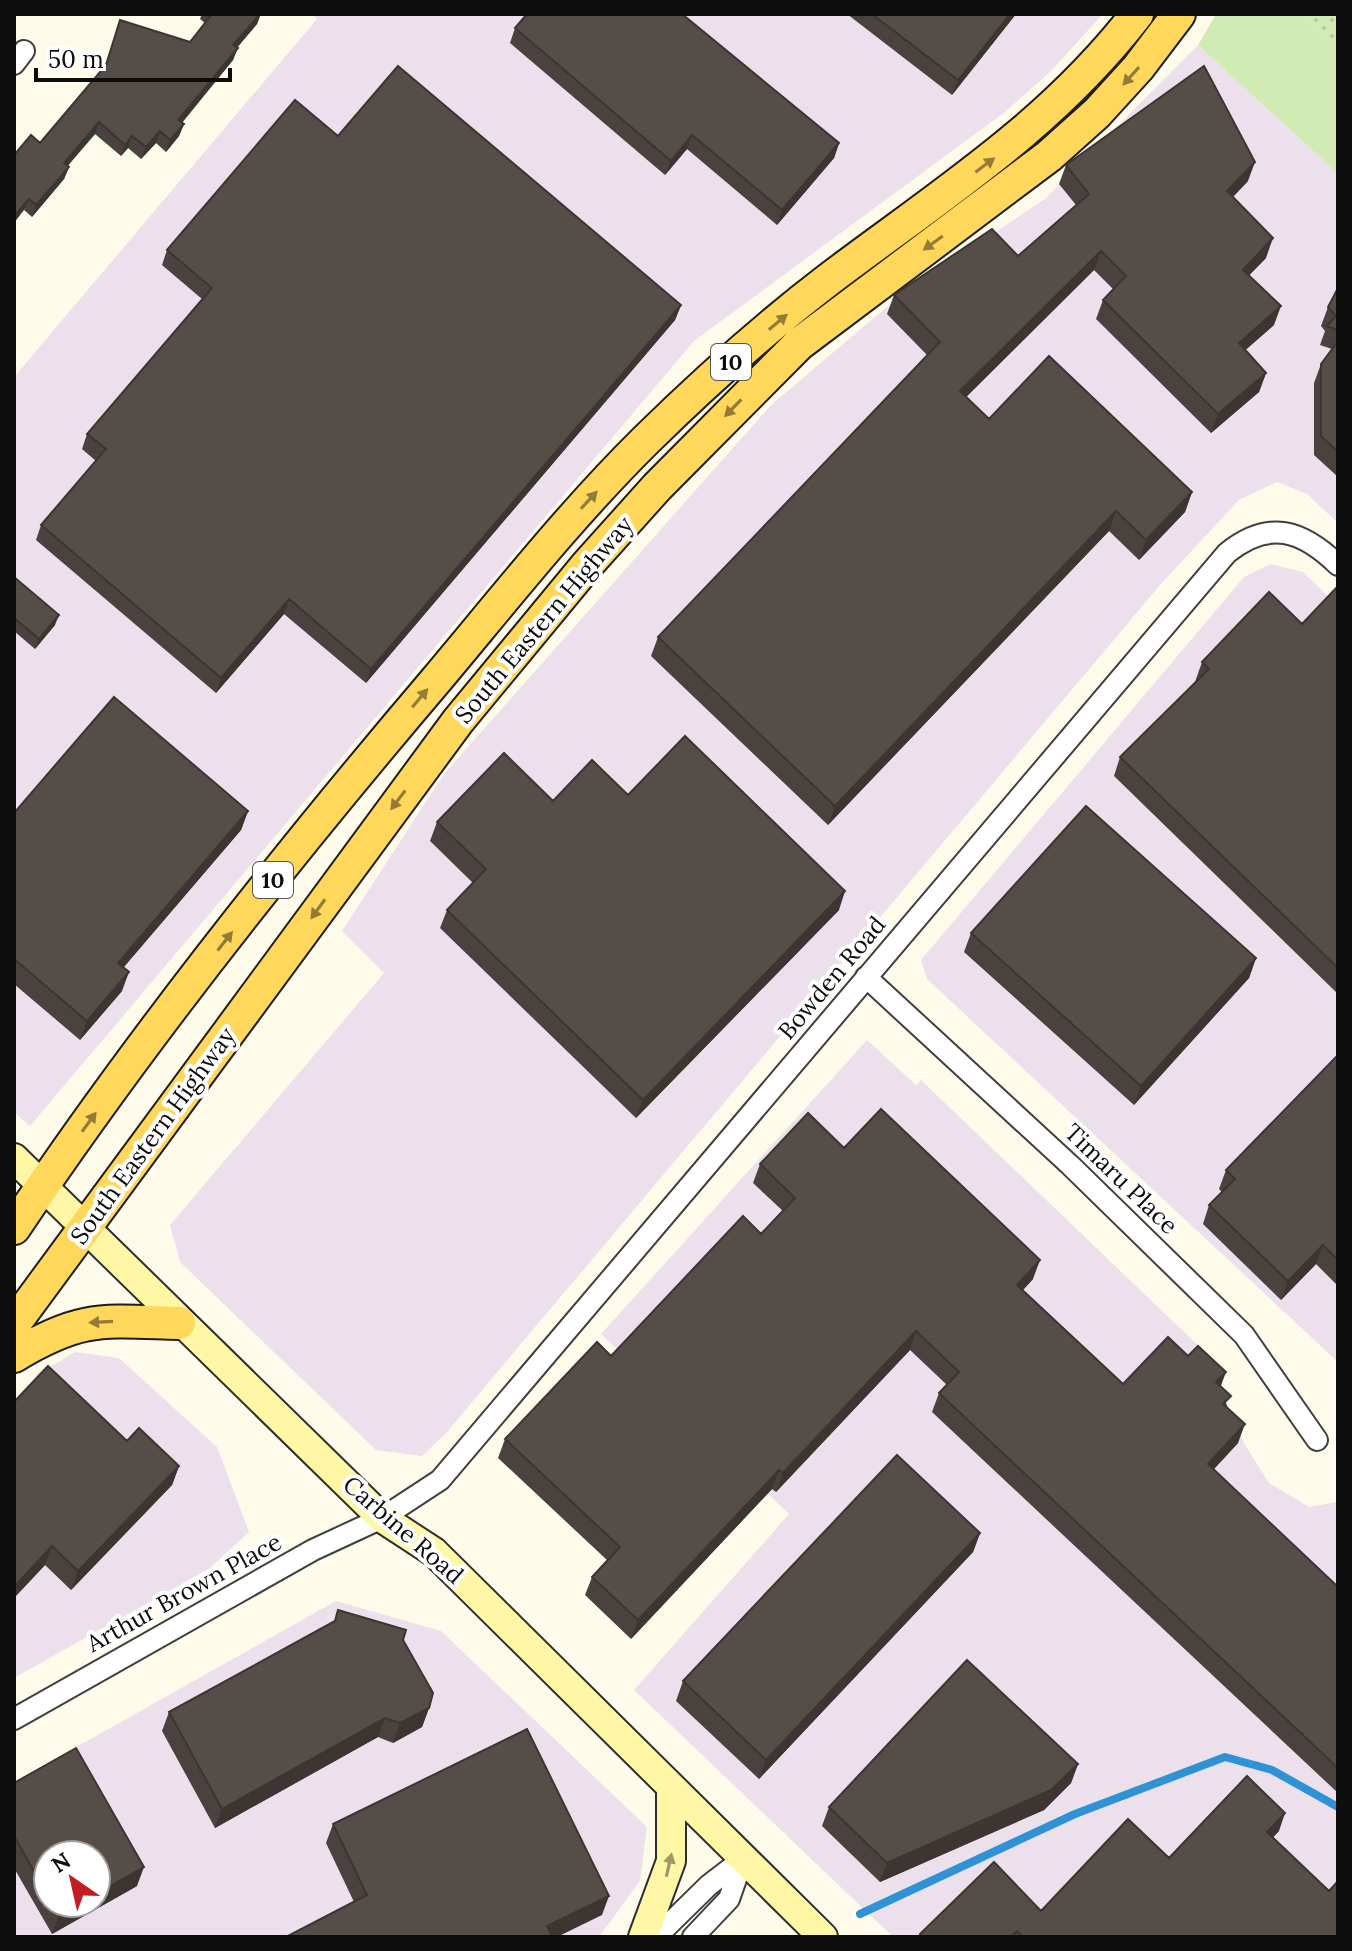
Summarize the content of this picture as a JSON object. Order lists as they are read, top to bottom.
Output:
{
  "streets": {
    "main road": ["10", "South Eastern Highway", "Carbine Road"],
    "street": ["Bowden Road", "Timaru Place", "Arthur Brown Place"]
  },
  "crossings": [
    ["South Eastern Highway", "Carbine Road"],
    ["Bowden Road", "Timaru Place"],
    ["Bowden Road", "Carbine Road"],
    ["Bowden Road", "Arthur Brown Place"],
    ["Carbine Road", "Arthur Brown Place"]
  ],
  "scale_bar": "50 m",
  "north": "top left"
}
